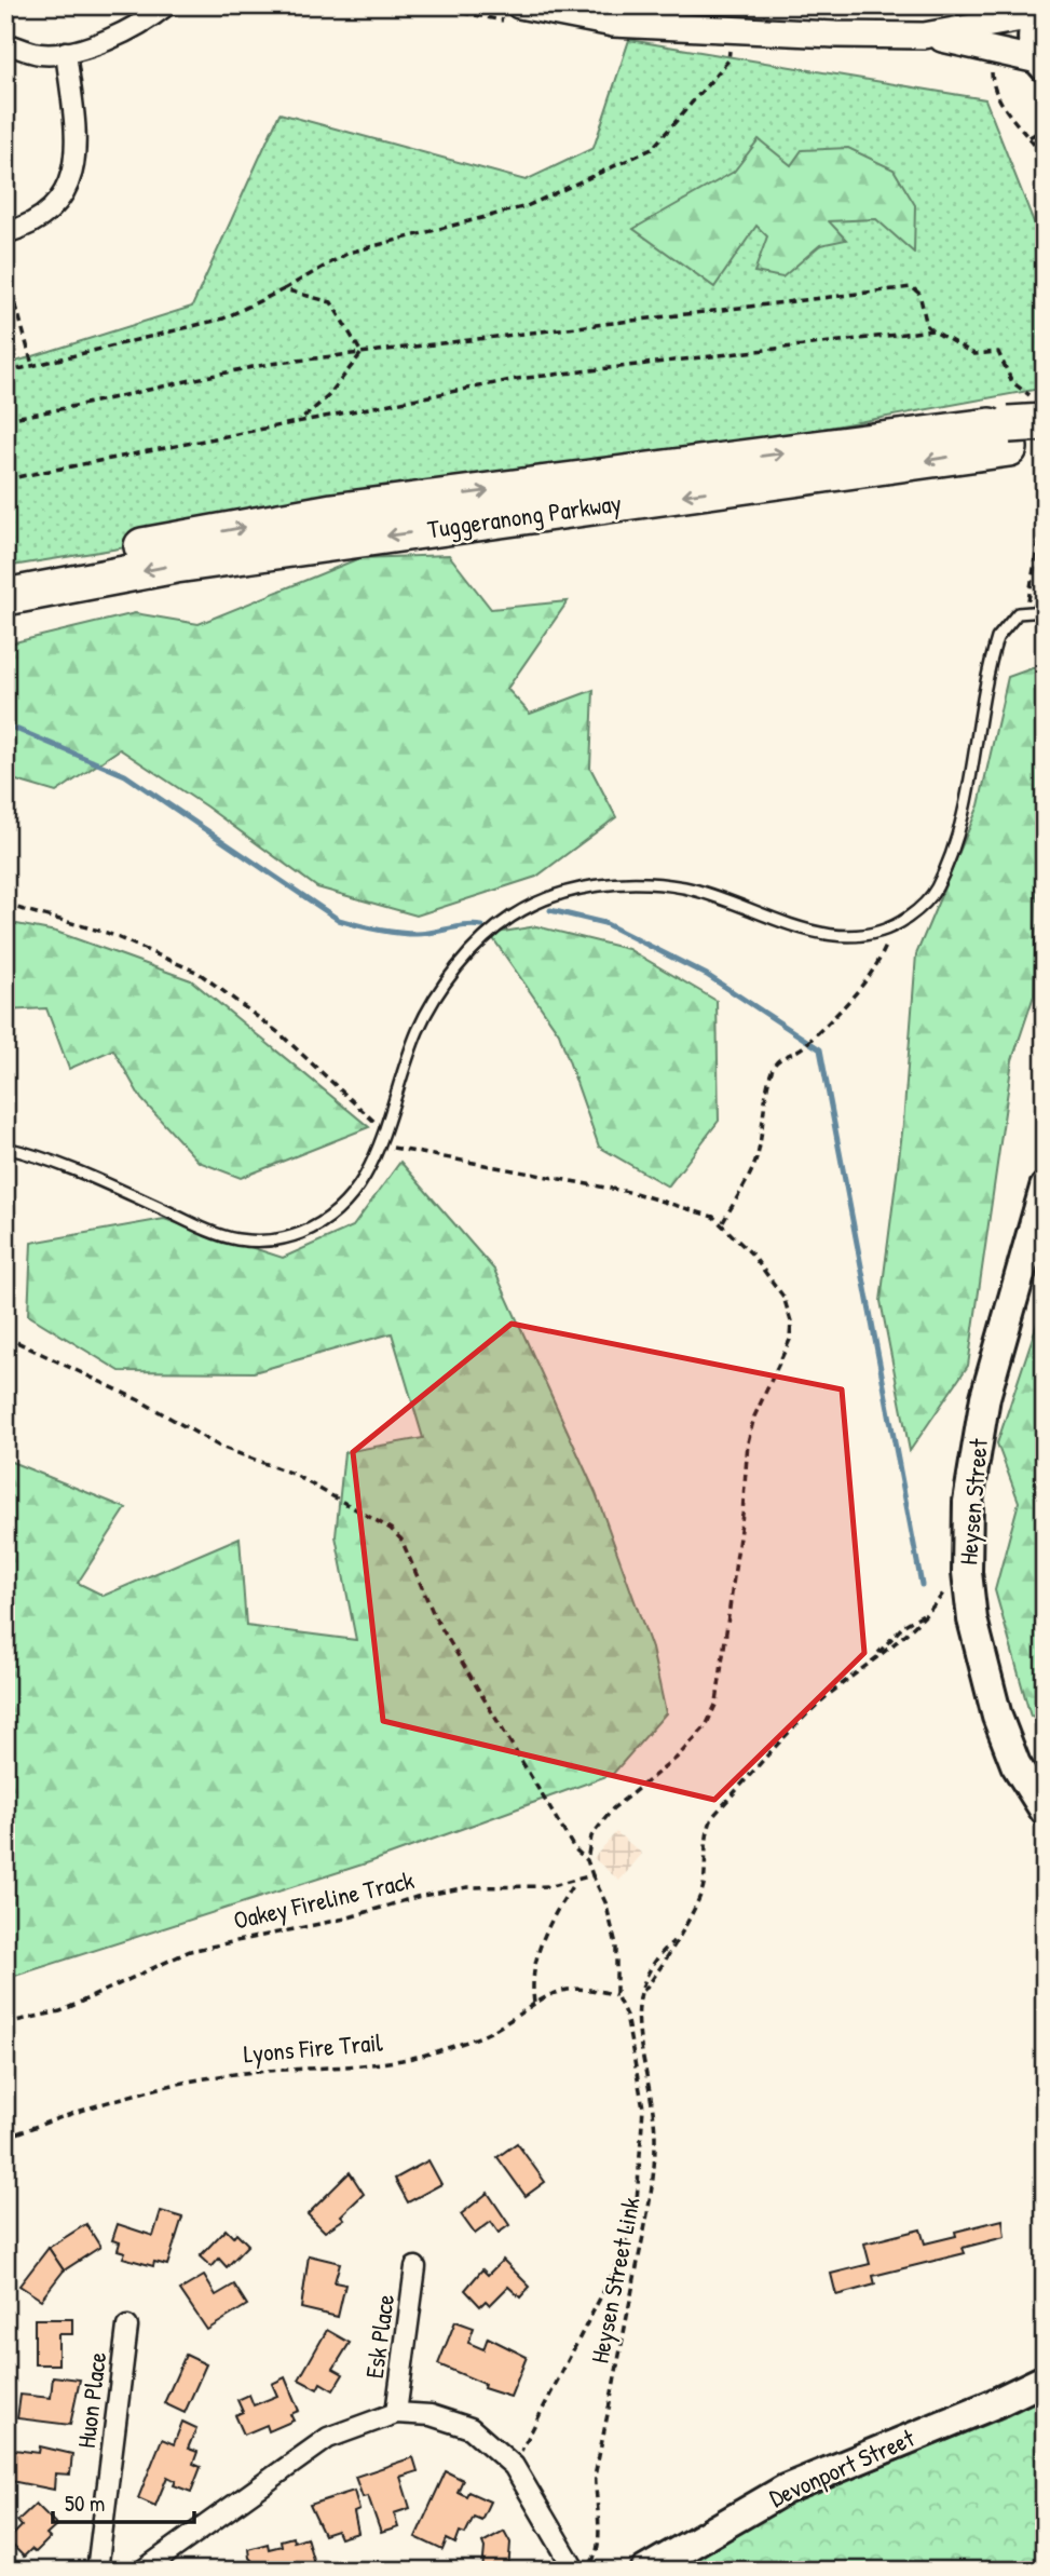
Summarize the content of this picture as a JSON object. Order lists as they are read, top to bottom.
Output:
{
  "streets": {
    "highway": ["Tuggeranong Parkway"],
    "main road": ["Heysen Street", "Devonport Street"],
    "street": ["Esk Place", "Huon Place"],
    "path": ["Oakey Fireline Track", "Lyons Fire Trail", "Heysen Street Link"]
  },
  "scale_bar": "50 m"
}
